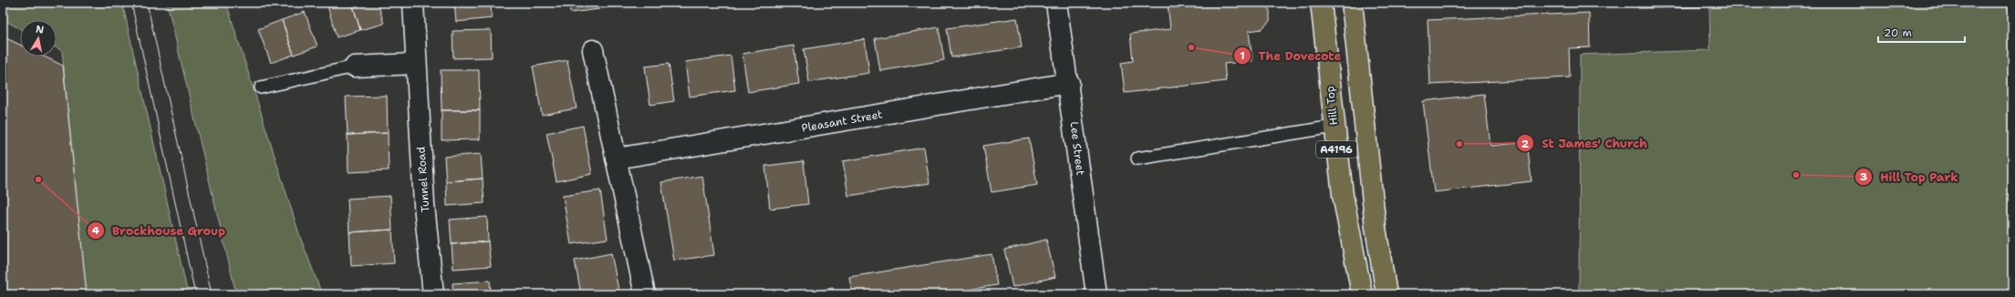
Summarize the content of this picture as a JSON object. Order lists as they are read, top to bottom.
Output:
{
  "streets": {
    "main road": ["Hill Top", "A4196"],
    "street": ["Pleasant Street", "Lee Street", "Tunnel Road"]
  },
  "crossings": [
    ["Pleasant Street", "Lee Street"]
  ],
  "places": [
    "The Dovecote",
    "St James' Church",
    "Hill Top Park",
    "Brockhouse Group"
  ],
  "scale_bar": "20 m",
  "north": "top"
}
